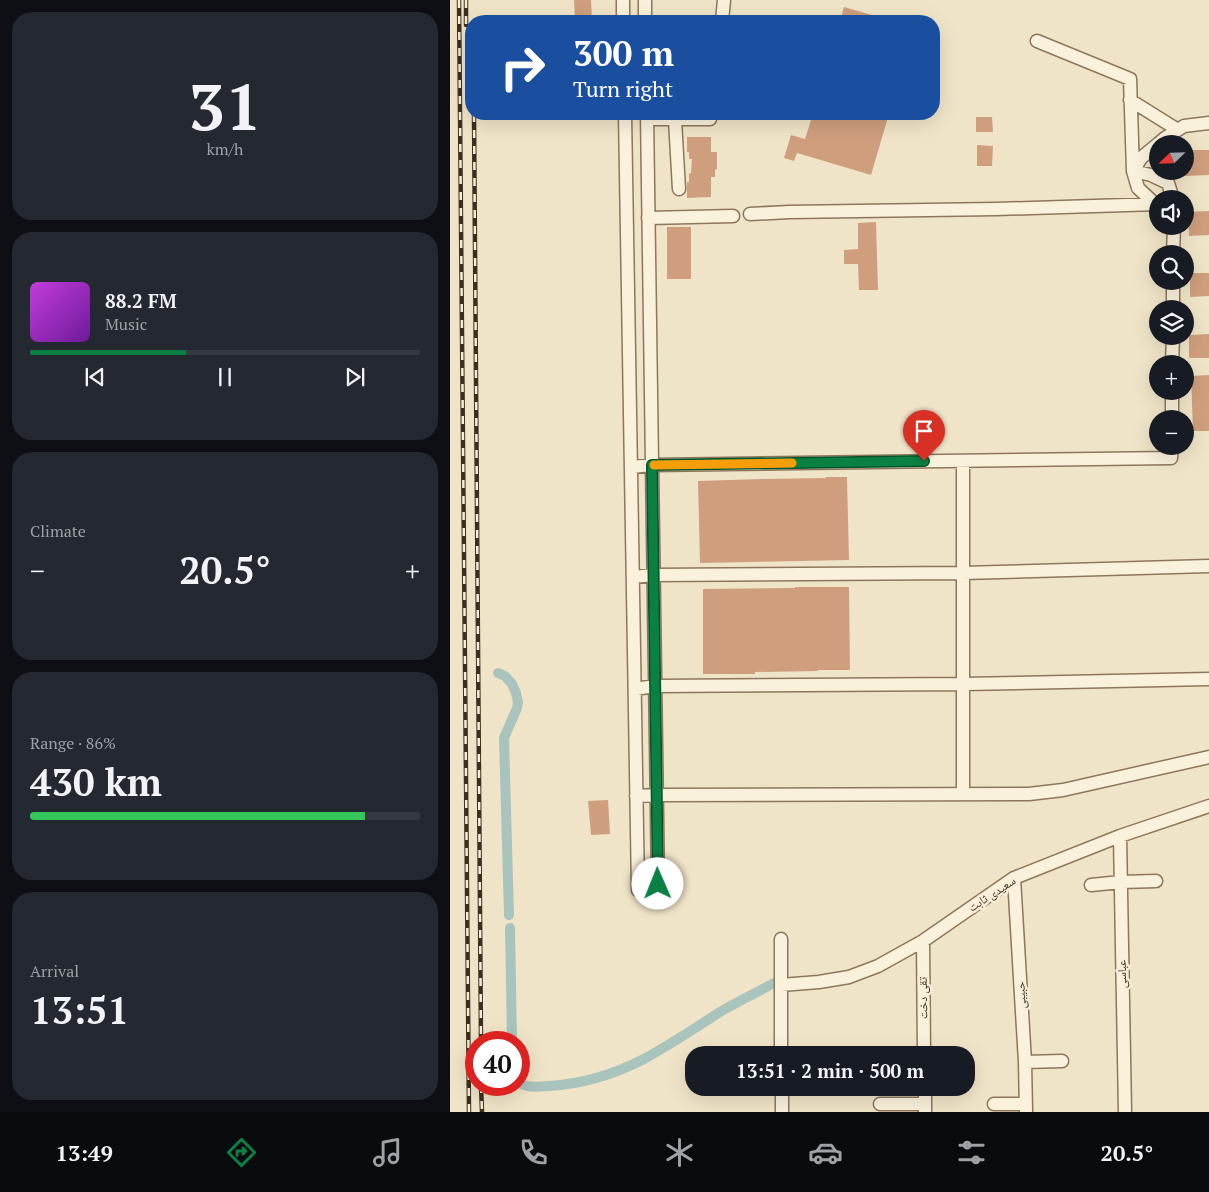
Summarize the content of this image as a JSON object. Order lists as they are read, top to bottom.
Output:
{
  "streets": {
    "street": [
      "سعیدی ثابت",
      "عباسی",
      "حبیبی",
      "تقی دخت"
    ]
  },
  "crossings": [
    ["سعیدی ثابت", "عباسی"],
    ["سعیدی ثابت", "حبیبی"],
    ["سعیدی ثابت", "تقی دخت"]
  ],
  "north": "bottom left",
  "page": {
    "tile": [
      ["31", "km/h"],
      "Climate",
      ["Range · 86%", "430 km"],
      ["Arrival", "13:51"]
    ],
    "turn": ["300 m", "Turn right"],
    "map_buttons": ["+", "−"],
    "song": ["88.2 FM", "Music"],
    "heat": ["−", "20.5°", "+"],
    "limit": "40",
    "trip": "13:51 · 2 min · 500 m",
    "tabs": ["13:49", "20.5°"]
  }
}
